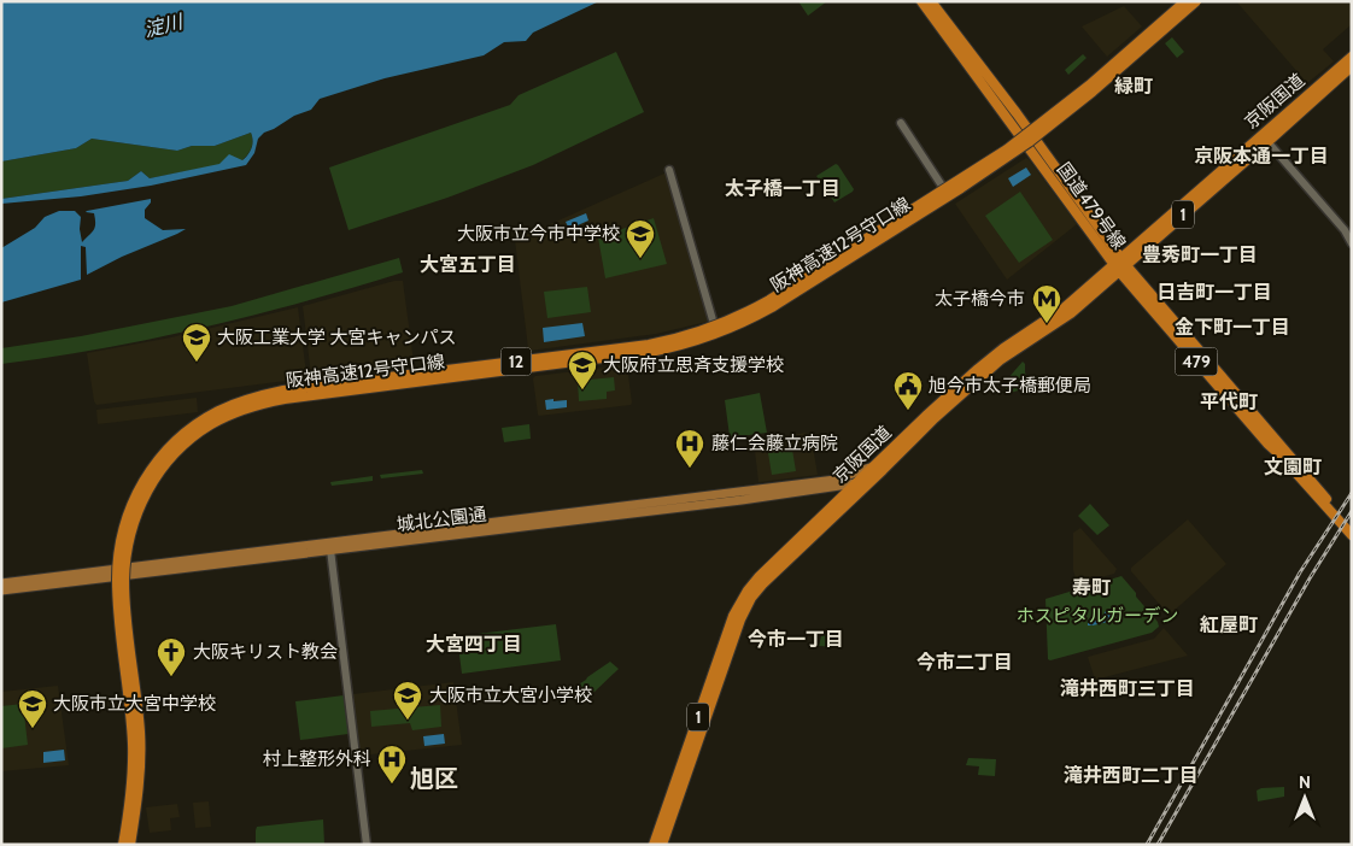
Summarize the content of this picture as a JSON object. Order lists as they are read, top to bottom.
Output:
{
  "streets": {
    "highway": [
      "京阪国道",
      "国道479号線",
      "1",
      "阪神高速12号守口線",
      "12",
      "479"
    ],
    "main road": ["城北公園通"]
  },
  "crossings": [
    ["京阪国道", "国道479号線"],
    ["京阪国道", "城北公園通"],
    ["国道479号線", "479"]
  ],
  "districts": [
    "緑町",
    "京阪本通一丁目",
    "太子橋一丁目",
    "豊秀町一丁目",
    "大宮五丁目",
    "日吉町一丁目",
    "金下町一丁目",
    "平代町",
    "文園町",
    "寿町",
    "紅屋町",
    "今市一丁目",
    "大宮四丁目",
    "今市二丁目",
    "滝井西町三丁目",
    "滝井西町二丁目",
    "旭区"
  ],
  "water": ["淀川"],
  "parks": ["ホスピタルガーデン"],
  "places": {
    "school or university": [
      "大阪市立今市中学校",
      "大阪工業大学 大宮キャンパス",
      "大阪府立思斉支援学校",
      "大阪市立大宮小学校",
      "大阪市立大宮中学校"
    ],
    "metro station": ["太子橋今市"],
    "public building": ["旭今市太子橋郵便局"],
    "hospital": ["藤仁会藤立病院", "村上整形外科"],
    "church": ["大阪キリスト教会"]
  },
  "north": "top"
}
